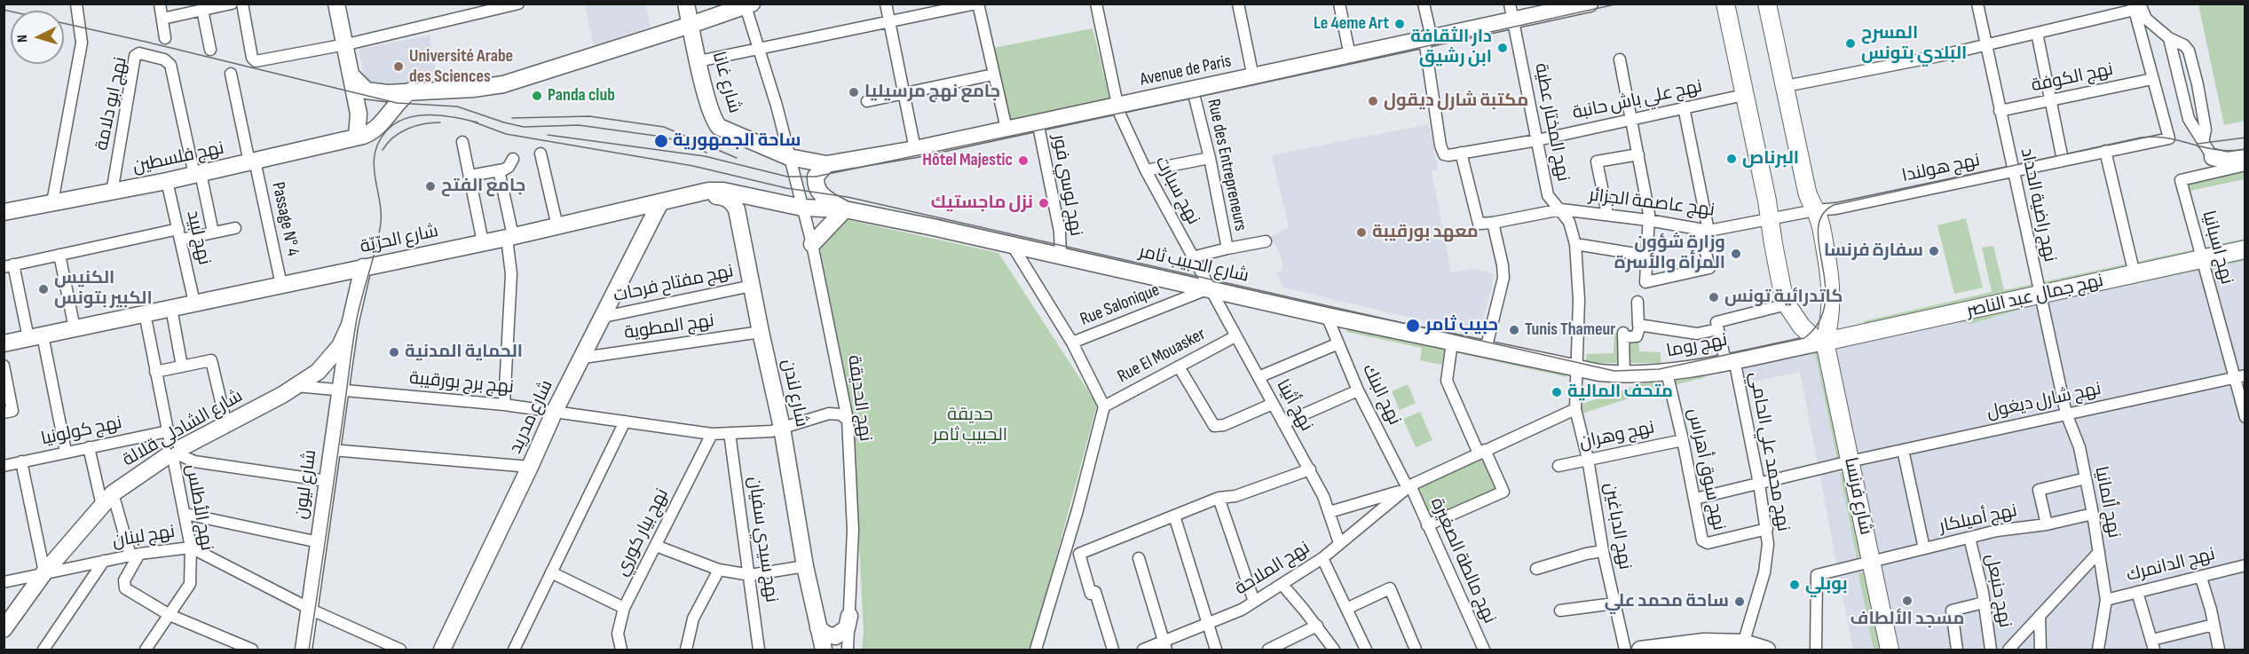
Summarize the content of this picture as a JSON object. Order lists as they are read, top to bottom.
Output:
{
  "streets": {
    "main road": [
      "Avenue de Paris",
      "شارع غانا",
      "نهج فلسطين",
      "شارع الحرّيّة",
      "شارع الحبيب ثامر",
      "نهج جمال عبد الناصر",
      "نهج روما",
      "شارع لندن",
      "شارع مدريد",
      "شارع الشادلي قلالة",
      "شارع ليون",
      "شارع فرنسا"
    ],
    "street": [
      "نهج الكوفة",
      "نهج علي باش حانبة",
      "نهج ابو دلامة",
      "نهج المختار عطية",
      "Rue des Entrepreneurs",
      "نهج هولندا",
      "نهج لوسي فور",
      "نهج سبارت",
      "نهج عاصمة الجزائر",
      "نهج راضية الحداد",
      "Passage N° 4",
      "نهج لبيد",
      "نهج اسبانيا",
      "نهج مفتاح فرحات",
      "Rue Salonique",
      "نهج المطوية",
      "Rue El Mouasker",
      "نهج برج بورقيبة",
      "نهج البنك",
      "نهج الحديقة",
      "نهج شارل ديغول",
      "نهج أثينا",
      "نهج كولونيا",
      "نهج وهران",
      "نهج محمد علي الحامي",
      "نهج سوق أهراس",
      "نهج ألمانيا",
      "نهج الأطلس",
      "نهج أميلكار",
      "نهج الدباغين",
      "نهج بيار كوري",
      "نهج لبنان",
      "نهج سيدي سفيان",
      "نهج مالطة الصغيرة",
      "نهج الدانمرك",
      "نهج الملاحة",
      "نهج حنبعل"
    ]
  },
  "crossings": [
    ["Avenue de Paris", "شارع غانا"],
    ["Avenue de Paris", "نهج علي باش حانبة"],
    ["Avenue de Paris", "نهج المختار عطية"],
    ["Avenue de Paris", "Rue des Entrepreneurs"],
    ["Avenue de Paris", "نهج لوسي فور"],
    ["Avenue de Paris", "نهج سبارت"],
    ["Avenue de Paris", "نهج الحديقة"],
    ["نهج الكوفة", "نهج هولندا"],
    ["نهج الكوفة", "نهج راضية الحداد"],
    ["شارع غانا", "نهج الحديقة"],
    ["نهج علي باش حانبة", "نهج المختار عطية"],
    ["نهج ابو دلامة", "نهج فلسطين"],
    ["نهج المختار عطية", "نهج عاصمة الجزائر"],
    ["نهج المختار عطية", "شارع الحبيب ثامر"],
    ["نهج المختار عطية", "نهج روما"],
    ["نهج المختار عطية", "نهج الدباغين"],
    ["نهج فلسطين", "Passage N° 4"],
    ["نهج فلسطين", "نهج لبيد"],
    ["نهج هولندا", "نهج عاصمة الجزائر"],
    ["نهج هولندا", "نهج راضية الحداد"],
    ["نهج لوسي فور", "شارع الحبيب ثامر"],
    ["نهج سبارت", "شارع الحبيب ثامر"],
    ["نهج سبارت", "Rue Salonique"],
    ["نهج سبارت", "نهج أثينا"],
    ["نهج راضية الحداد", "نهج جمال عبد الناصر"],
    ["نهج راضية الحداد", "نهج شارل ديغول"],
    ["نهج راضية الحداد", "نهج ألمانيا"],
    ["Passage N° 4", "شارع الحرّيّة"],
    ["نهج لبيد", "شارع الحرّيّة"],
    ["شارع الحرّيّة", "شارع الحبيب ثامر"],
    ["شارع الحرّيّة", "شارع لندن"],
    ["شارع الحرّيّة", "نهج الحديقة"],
    ["شارع الحرّيّة", "شارع مدريد"],
    ["شارع الحرّيّة", "نهج الأطلس"],
    ["نهج اسبانيا", "نهج جمال عبد الناصر"],
    ["نهج اسبانيا", "نهج شارل ديغول"],
    ["شارع الحبيب ثامر", "Rue Salonique"],
    ["شارع الحبيب ثامر", "نهج روما"],
    ["شارع الحبيب ثامر", "نهج البنك"],
    ["شارع الحبيب ثامر", "نهج الحديقة"],
    ["شارع الحبيب ثامر", "نهج أثينا"],
    ["نهج مفتاح فرحات", "شارع لندن"],
    ["نهج مفتاح فرحات", "شارع مدريد"],
    ["نهج جمال عبد الناصر", "نهج روما"],
    ["نهج جمال عبد الناصر", "شارع فرنسا"],
    ["Rue Salonique", "نهج أثينا"],
    ["نهج المطوية", "شارع لندن"],
    ["نهج المطوية", "شارع مدريد"],
    ["نهج روما", "نهج محمد علي الحامي"],
    ["نهج روما", "نهج سوق أهراس"],
    ["نهج روما", "شارع فرنسا"],
    ["Rue El Mouasker", "نهج أثينا"],
    ["نهج برج بورقيبة", "شارع لندن"],
    ["نهج برج بورقيبة", "نهج الحديقة"],
    ["نهج برج بورقيبة", "شارع مدريد"],
    ["نهج برج بورقيبة", "شارع الشادلي قلالة"],
    ["نهج برج بورقيبة", "شارع ليون"],
    ["نهج برج بورقيبة", "نهج بيار كوري"],
    ["نهج برج بورقيبة", "نهج سيدي سفيان"],
    ["نهج البنك", "نهج مالطة الصغيرة"],
    ["نهج البنك", "نهج الملاحة"],
    ["نهج شارل ديغول", "نهج محمد علي الحامي"],
    ["نهج شارل ديغول", "نهج سوق أهراس"],
    ["نهج شارل ديغول", "شارع فرنسا"],
    ["نهج شارل ديغول", "نهج ألمانيا"],
    ["نهج أثينا", "نهج الملاحة"],
    ["شارع الشادلي قلالة", "شارع ليون"],
    ["شارع الشادلي قلالة", "نهج الأطلس"],
    ["شارع الشادلي قلالة", "نهج لبنان"],
    ["نهج كولونيا", "نهج الأطلس"],
    ["نهج وهران", "نهج سوق أهراس"],
    ["نهج وهران", "نهج الدباغين"],
    ["نهج محمد علي الحامي", "نهج سوق أهراس"],
    ["شارع ليون", "نهج لبنان"],
    ["شارع فرنسا", "نهج أميلكار"],
    ["نهج ألمانيا", "نهج أميلكار"],
    ["نهج ألمانيا", "نهج الدانمرك"],
    ["نهج الأطلس", "نهج لبنان"],
    ["نهج أميلكار", "نهج حنبعل"],
    ["نهج مالطة الصغيرة", "نهج الملاحة"]
  ],
  "parks": ["حديقة الحبيب ثامر"],
  "places": [
    "Le 4eme Art",
    "المسرح البلدي بتونس",
    "دار الثقافة ابن رشيق",
    "Université Arabe des Sciences",
    "جامع نهج مرسيليا",
    "Panda club",
    "مكتبة شارل ديقول",
    "ساحة الجمهورية",
    "البرناص",
    "Hôtel Majestic",
    "جامع الفتح",
    "نزل ماجستيك",
    "معهد بورقيبة",
    "سفارة فرنسا",
    "وزارة شؤون المرأة والأسرة",
    "الكنيس الكبير بتونس",
    "كاتدرائية تونس",
    "حبيب ثامر",
    "Tunis Thameur",
    "الحماية المدنية",
    "متحف المالية",
    "بوبلي",
    "مسجد الألطاف",
    "ساحة محمد علي"
  ],
  "north": "left"
}
